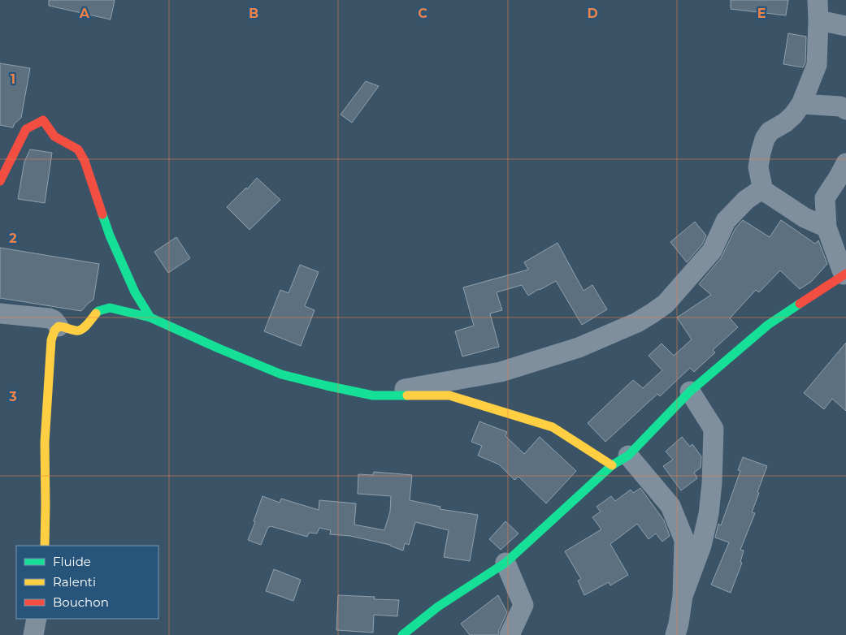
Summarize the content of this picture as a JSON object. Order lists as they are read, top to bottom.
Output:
{
  "legend": ["Fluide", "Ralenti", "Bouchon"],
  "grid": {
    "columns": [
      "A",
      "B",
      "C",
      "D",
      "E"
    ],
    "rows": ["1", "2", "3"]
  }
}
